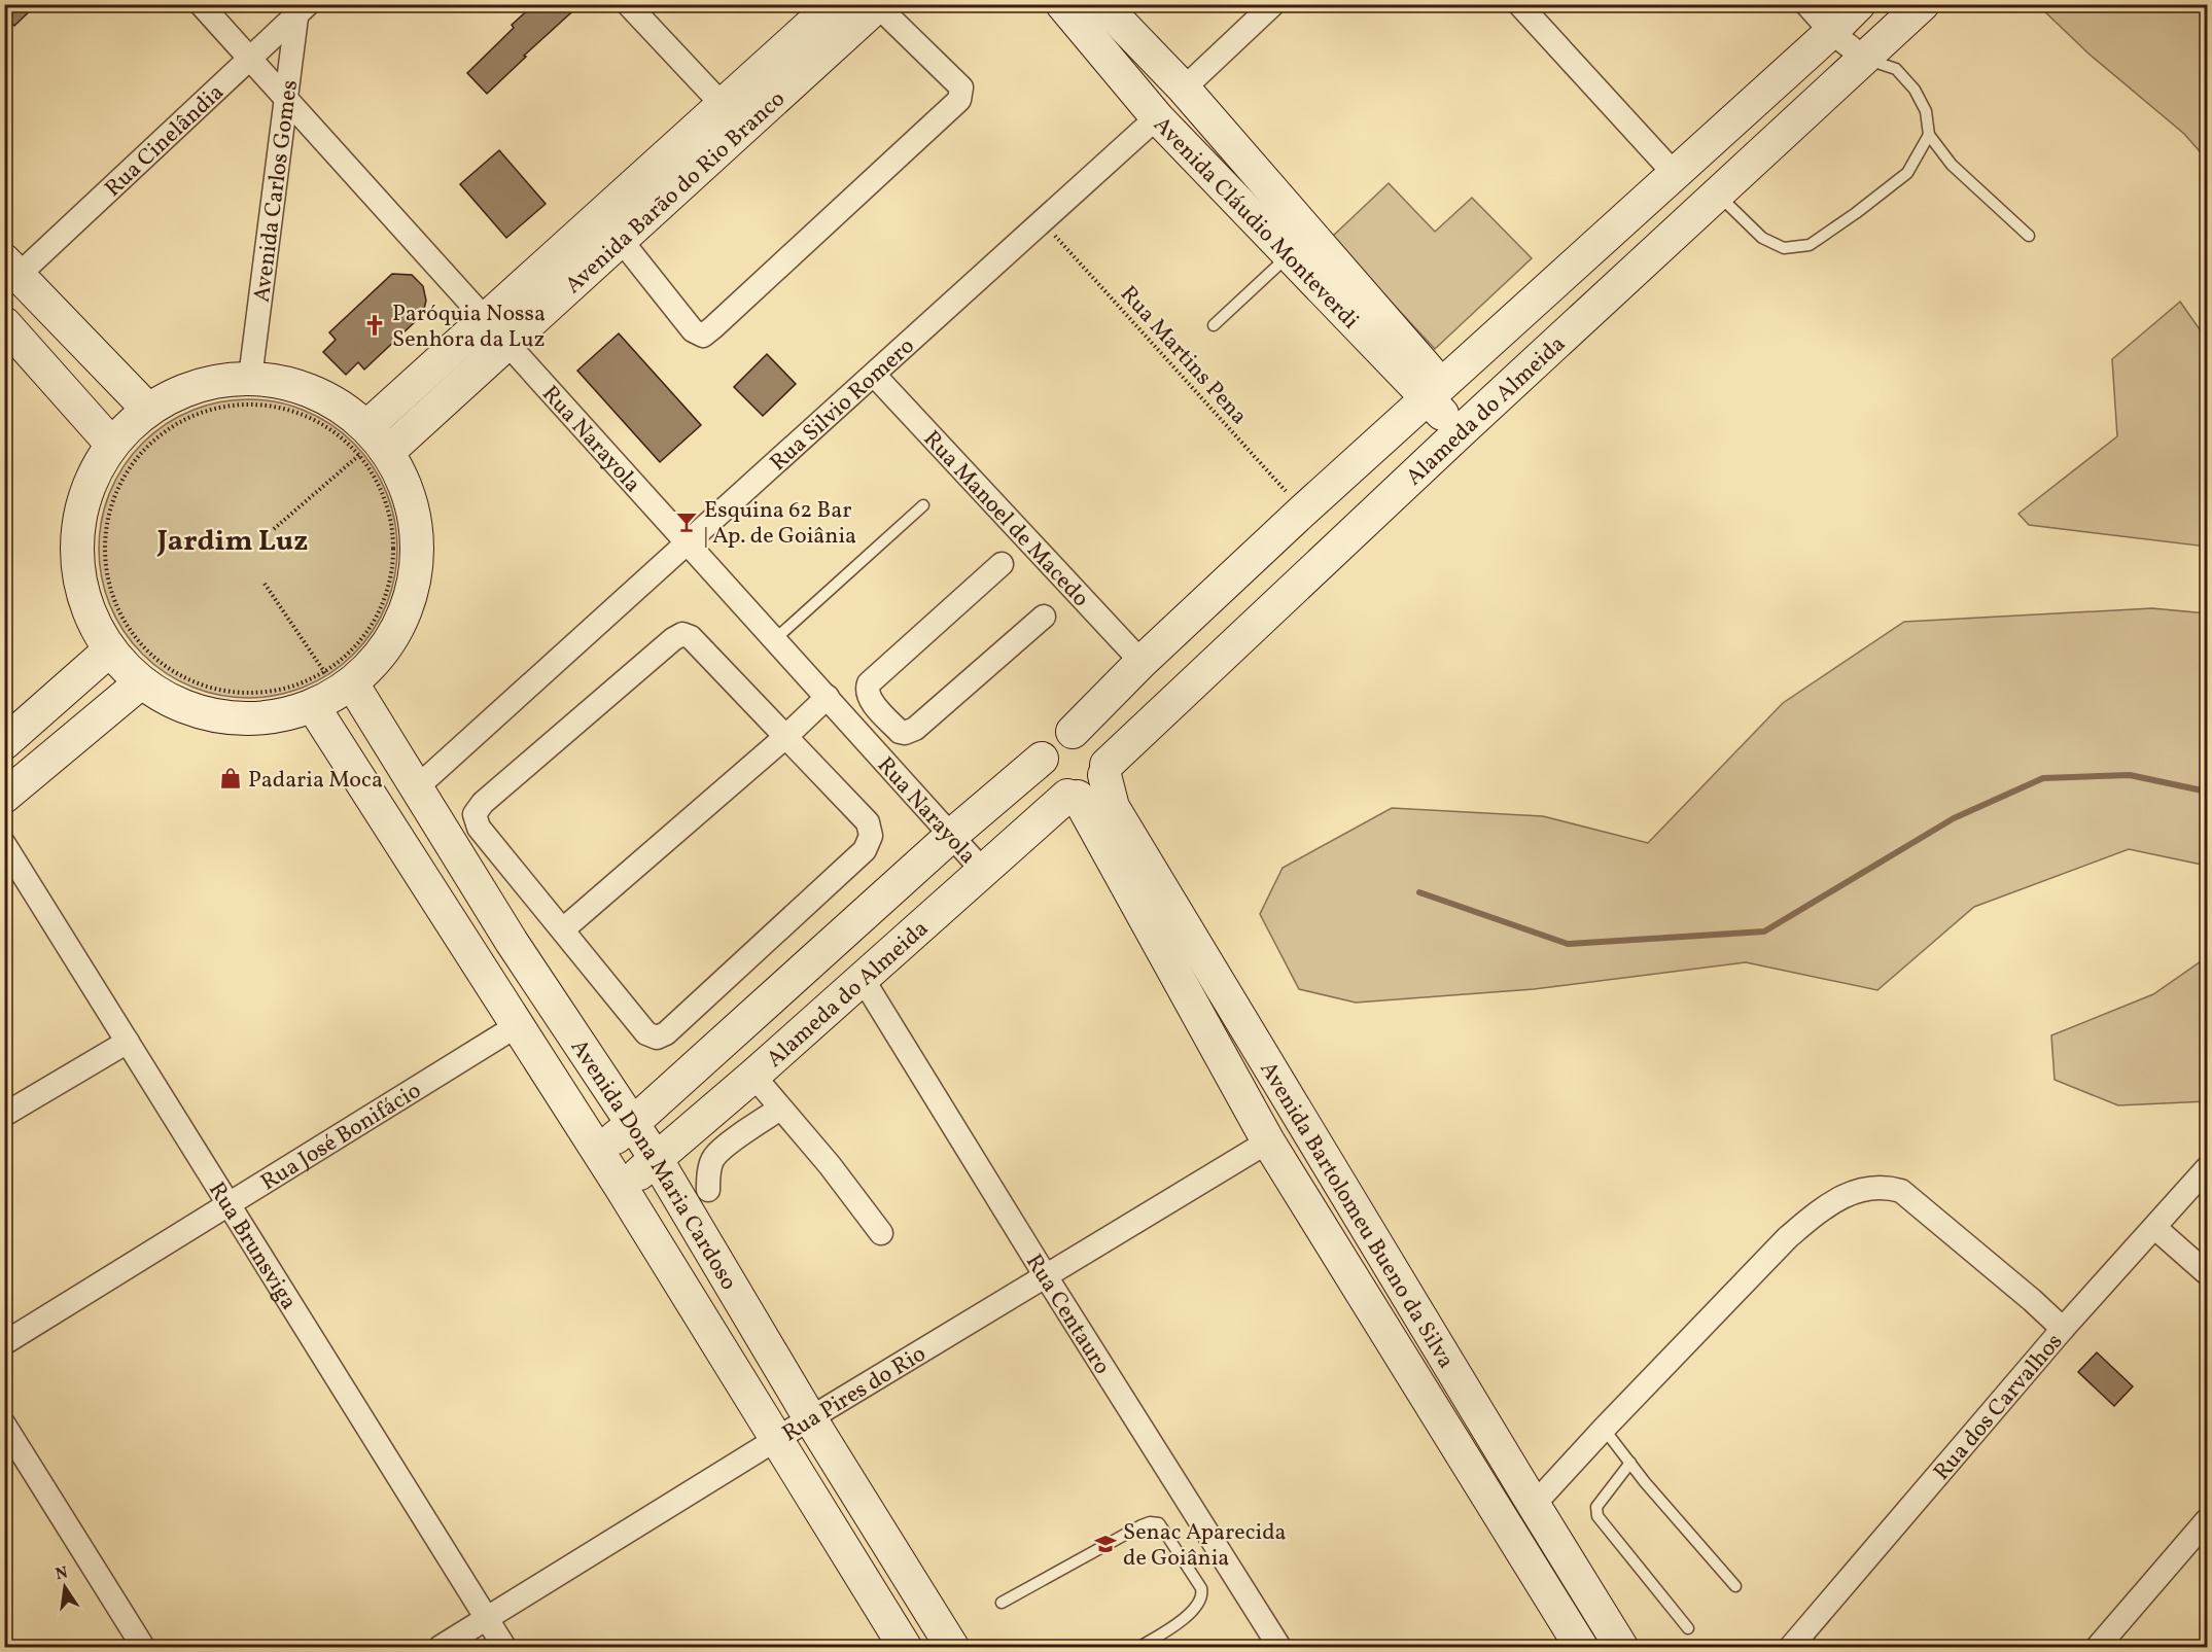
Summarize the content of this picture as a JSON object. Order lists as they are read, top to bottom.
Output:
{
  "streets": {
    "street": [
      "Rua Cinelândia",
      "Avenida Barão do Rio Branco",
      "Avenida Carlos Gomes",
      "Avenida Cláudio Monteverdi",
      "Rua Silvio Romero",
      "Alameda do Almeida",
      "Rua Narayola",
      "Rua Manoel de Macedo",
      "Rua José Bonifácio",
      "Avenida Dona Maria Cardoso",
      "Avenida Bartolomeu Bueno da Silva",
      "Rua Brunsviga",
      "Rua Centauro",
      "Rua Pires do Rio",
      "Rua dos Carvalhos"
    ],
    "path": ["Rua Martins Pena"]
  },
  "crossings": [
    ["Rua Cinelândia", "Avenida Carlos Gomes"],
    ["Rua Cinelândia", "Rua Narayola"],
    ["Avenida Barão do Rio Branco", "Rua Narayola"],
    ["Avenida Carlos Gomes", "Rua Narayola"],
    ["Avenida Cláudio Monteverdi", "Rua Silvio Romero"],
    ["Avenida Cláudio Monteverdi", "Alameda do Almeida"],
    ["Rua Martins Pena", "Rua Silvio Romero"],
    ["Rua Martins Pena", "Alameda do Almeida"],
    ["Rua Silvio Romero", "Rua Narayola"],
    ["Rua Silvio Romero", "Rua Manoel de Macedo"],
    ["Rua Silvio Romero", "Avenida Dona Maria Cardoso"],
    ["Alameda do Almeida", "Rua Narayola"],
    ["Alameda do Almeida", "Rua Manoel de Macedo"],
    ["Alameda do Almeida", "Avenida Dona Maria Cardoso"],
    ["Alameda do Almeida", "Avenida Bartolomeu Bueno da Silva"],
    ["Alameda do Almeida", "Rua Centauro"],
    ["Rua José Bonifácio", "Avenida Dona Maria Cardoso"],
    ["Rua José Bonifácio", "Rua Brunsviga"],
    ["Avenida Dona Maria Cardoso", "Rua Pires do Rio"],
    ["Avenida Bartolomeu Bueno da Silva", "Rua Pires do Rio"],
    ["Rua Brunsviga", "Rua Pires do Rio"],
    ["Rua Centauro", "Rua Pires do Rio"]
  ],
  "districts": ["Jardim Luz"],
  "places": {
    "church": ["Paróquia Nossa Senhora da Luz"],
    "bar": ["Esquina 62 Bar | Ap. de Goiânia"],
    "shop": ["Padaria Moca"],
    "school or university": ["Senac Aparecida de Goiânia"]
  },
  "north": "top"
}
